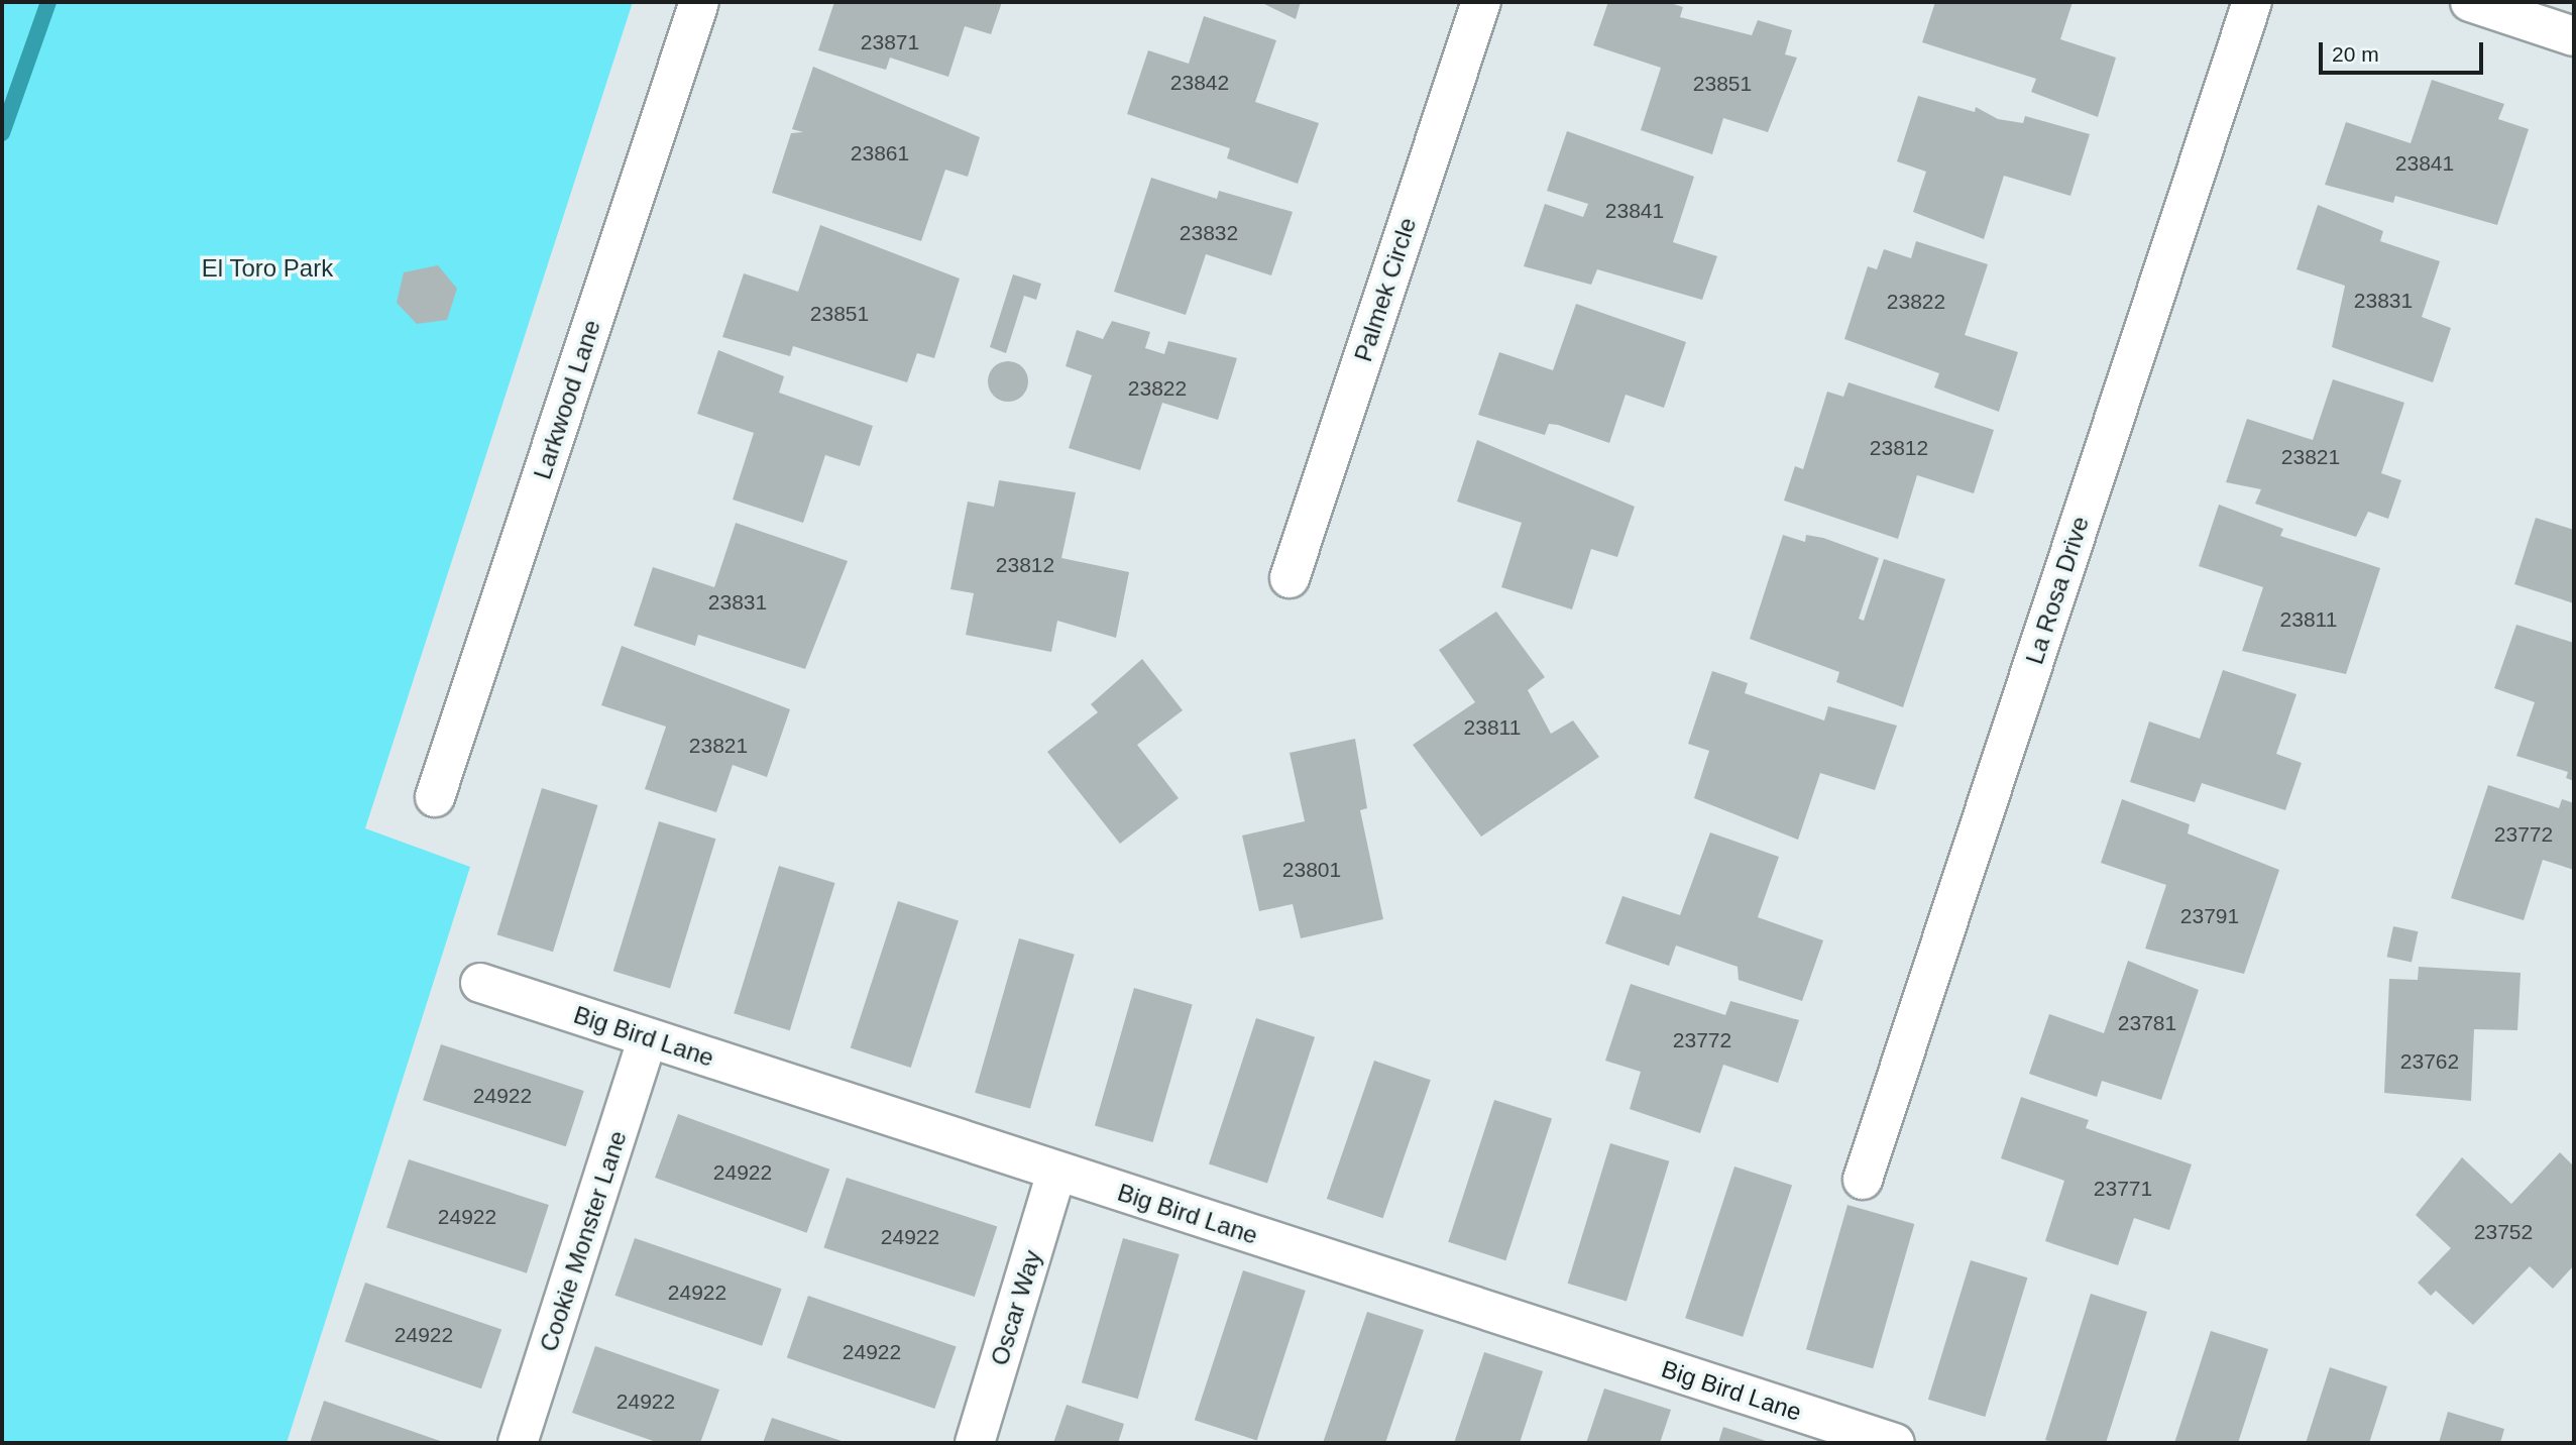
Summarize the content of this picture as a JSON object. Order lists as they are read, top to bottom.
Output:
{
  "streets": {
    "street": [
      "Palmek Circle",
      "Larkwood Lane",
      "La Rosa Drive",
      "Big Bird Lane",
      "Cookie Monster Lane",
      "Oscar Way"
    ]
  },
  "crossings": [
    ["Big Bird Lane", "Cookie Monster Lane"],
    ["Big Bird Lane", "Oscar Way"]
  ],
  "parks": ["El Toro Park"],
  "house_numbers": [
    "23871",
    "23842",
    "23851",
    "23861",
    "23841",
    "23841",
    "23832",
    "23831",
    "23822",
    "23851",
    "23822",
    "23812",
    "23821",
    "23812",
    "23831",
    "23811",
    "23811",
    "23821",
    "23772",
    "23801",
    "23791",
    "23781",
    "23772",
    "23762",
    "24922",
    "24922",
    "23771",
    "24922",
    "23752",
    "24922",
    "24922",
    "24922",
    "24922",
    "24922"
  ],
  "scale_bar": "20 m"
}
